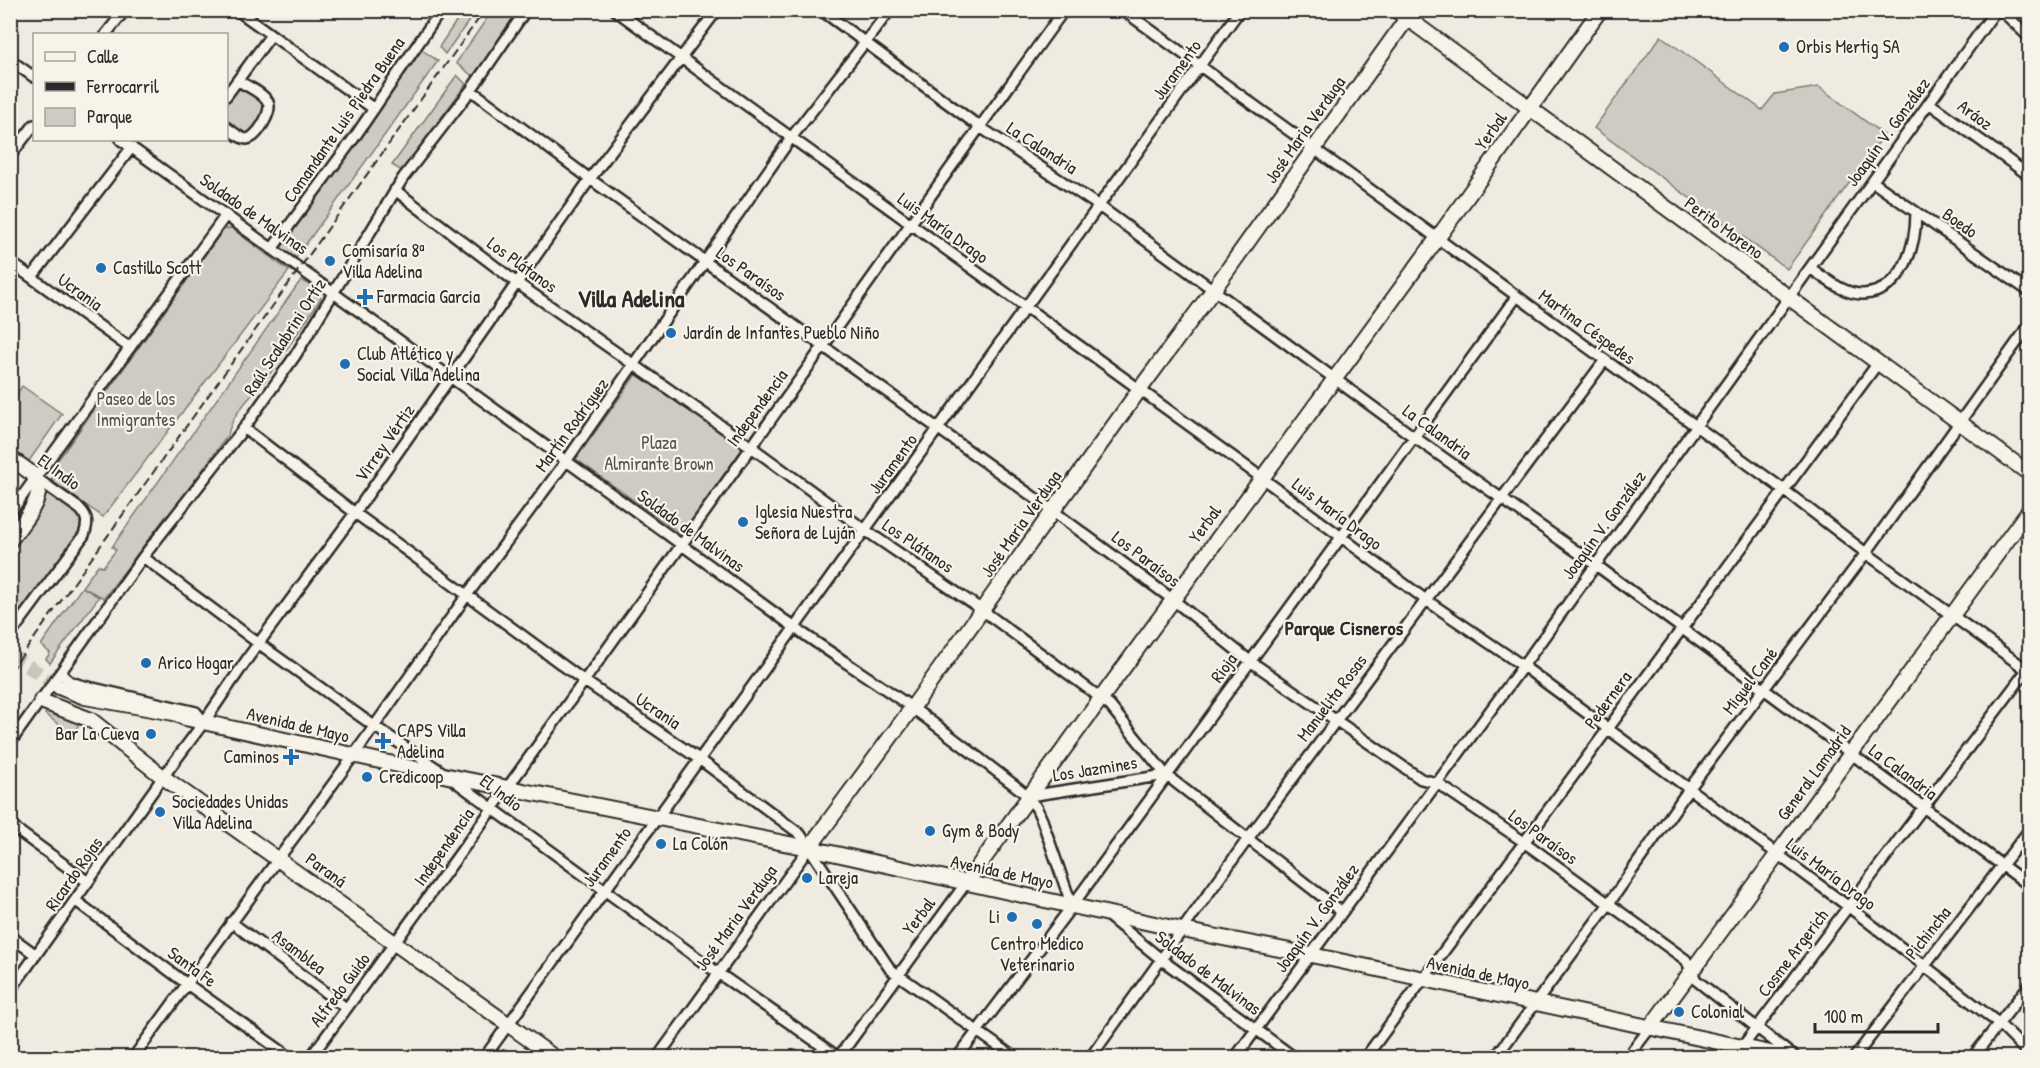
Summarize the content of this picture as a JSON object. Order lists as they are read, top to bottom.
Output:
{
  "streets": {
    "street": [
      "Juramento",
      "Aráoz",
      "Comandante Luis Piedra Buena",
      "José Maria Verduga",
      "Yerbal",
      "Joaquín V. González",
      "La Calandria",
      "Soldado de Malvinas",
      "Boedo",
      "Luis María Drago",
      "Perito Moreno",
      "Los Plátanos",
      "Los Paraísos",
      "Ucrania",
      "Martina Céspedes",
      "Raúl Scalabrini Ortíz",
      "Independencia",
      "Martín Rodríguez",
      "Virrey Vértiz",
      "El Indio",
      "Rioja",
      "Miguel Cané",
      "Manuelita Rosas",
      "Pedernera",
      "Avenida de Mayo",
      "Los Jazmines",
      "General Lamadrid",
      "Paraná",
      "Ricardo Rojas",
      "Pichincha",
      "Asamblea",
      "Cosme Argerich",
      "Santa Fe",
      "Alfredo Guido"
    ]
  },
  "crossings": [
    ["Juramento", "La Calandria"],
    ["Juramento", "Soldado de Malvinas"],
    ["Juramento", "Luis María Drago"],
    ["Juramento", "Los Plátanos"],
    ["Juramento", "Los Paraísos"],
    ["Juramento", "Ucrania"],
    ["Juramento", "Martina Céspedes"],
    ["Juramento", "El Indio"],
    ["Juramento", "Avenida de Mayo"],
    ["Juramento", "Paraná"],
    ["Aráoz", "Joaquín V. González"],
    ["Comandante Luis Piedra Buena", "Soldado de Malvinas"],
    ["José Maria Verduga", "La Calandria"],
    ["José Maria Verduga", "Soldado de Malvinas"],
    ["José Maria Verduga", "Luis María Drago"],
    ["José Maria Verduga", "Perito Moreno"],
    ["José Maria Verduga", "Los Plátanos"],
    ["José Maria Verduga", "Los Paraísos"],
    ["José Maria Verduga", "Ucrania"],
    ["José Maria Verduga", "Martina Céspedes"],
    ["José Maria Verduga", "El Indio"],
    ["José Maria Verduga", "Avenida de Mayo"],
    ["Yerbal", "La Calandria"],
    ["Yerbal", "Soldado de Malvinas"],
    ["Yerbal", "Luis María Drago"],
    ["Yerbal", "Perito Moreno"],
    ["Yerbal", "Los Plátanos"],
    ["Yerbal", "Los Paraísos"],
    ["Yerbal", "Ucrania"],
    ["Yerbal", "Martina Céspedes"],
    ["Yerbal", "El Indio"],
    ["Yerbal", "Avenida de Mayo"],
    ["Yerbal", "Los Jazmines"],
    ["Joaquín V. González", "La Calandria"],
    ["Joaquín V. González", "Soldado de Malvinas"],
    ["Joaquín V. González", "Boedo"],
    ["Joaquín V. González", "Luis María Drago"],
    ["Joaquín V. González", "Perito Moreno"],
    ["Joaquín V. González", "Los Plátanos"],
    ["Joaquín V. González", "Los Paraísos"],
    ["Joaquín V. González", "Martina Céspedes"],
    ["Joaquín V. González", "Avenida de Mayo"],
    ["La Calandria", "Independencia"],
    ["La Calandria", "Martín Rodríguez"],
    ["La Calandria", "Rioja"],
    ["La Calandria", "Miguel Cané"],
    ["La Calandria", "Manuelita Rosas"],
    ["La Calandria", "Pedernera"],
    ["La Calandria", "General Lamadrid"],
    ["La Calandria", "Pichincha"],
    ["La Calandria", "Cosme Argerich"],
    ["Soldado de Malvinas", "Raúl Scalabrini Ortíz"],
    ["Soldado de Malvinas", "Independencia"],
    ["Soldado de Malvinas", "Martín Rodríguez"],
    ["Soldado de Malvinas", "Virrey Vértiz"],
    ["Soldado de Malvinas", "Rioja"],
    ["Soldado de Malvinas", "Manuelita Rosas"],
    ["Soldado de Malvinas", "Avenida de Mayo"],
    ["Soldado de Malvinas", "Los Jazmines"],
    ["Luis María Drago", "Independencia"],
    ["Luis María Drago", "Martín Rodríguez"],
    ["Luis María Drago", "Virrey Vértiz"],
    ["Luis María Drago", "Rioja"],
    ["Luis María Drago", "Miguel Cané"],
    ["Luis María Drago", "Manuelita Rosas"],
    ["Luis María Drago", "Pedernera"],
    ["Luis María Drago", "General Lamadrid"],
    ["Luis María Drago", "Pichincha"],
    ["Luis María Drago", "Cosme Argerich"],
    ["Perito Moreno", "Miguel Cané"],
    ["Perito Moreno", "Pedernera"],
    ["Los Plátanos", "Raúl Scalabrini Ortíz"],
    ["Los Plátanos", "Independencia"],
    ["Los Plátanos", "Martín Rodríguez"],
    ["Los Plátanos", "Virrey Vértiz"],
    ["Los Plátanos", "Rioja"],
    ["Los Plátanos", "Manuelita Rosas"],
    ["Los Plátanos", "Los Jazmines"],
    ["Los Paraísos", "Raúl Scalabrini Ortíz"],
    ["Los Paraísos", "Independencia"],
    ["Los Paraísos", "Martín Rodríguez"],
    ["Los Paraísos", "Virrey Vértiz"],
    ["Los Paraísos", "Rioja"],
    ["Los Paraísos", "Miguel Cané"],
    ["Los Paraísos", "Manuelita Rosas"],
    ["Los Paraísos", "Pedernera"],
    ["Los Paraísos", "Avenida de Mayo"],
    ["Los Paraísos", "General Lamadrid"],
    ["Los Paraísos", "Cosme Argerich"],
    ["Ucrania", "Raúl Scalabrini Ortíz"],
    ["Ucrania", "Independencia"],
    ["Ucrania", "Martín Rodríguez"],
    ["Ucrania", "Virrey Vértiz"],
    ["Ucrania", "Rioja"],
    ["Ucrania", "Avenida de Mayo"],
    ["Martina Céspedes", "Rioja"],
    ["Martina Céspedes", "Miguel Cané"],
    ["Martina Céspedes", "Manuelita Rosas"],
    ["Martina Céspedes", "Pedernera"],
    ["Martina Céspedes", "General Lamadrid"],
    ["Martina Céspedes", "Cosme Argerich"],
    ["Raúl Scalabrini Ortíz", "El Indio"],
    ["Raúl Scalabrini Ortíz", "Avenida de Mayo"],
    ["Raúl Scalabrini Ortíz", "Paraná"],
    ["Independencia", "El Indio"],
    ["Independencia", "Avenida de Mayo"],
    ["Independencia", "Paraná"],
    ["Independencia", "Alfredo Guido"],
    ["Martín Rodríguez", "El Indio"],
    ["Martín Rodríguez", "Avenida de Mayo"],
    ["Martín Rodríguez", "Paraná"],
    ["Martín Rodríguez", "Asamblea"],
    ["Martín Rodríguez", "Santa Fe"],
    ["Virrey Vértiz", "El Indio"],
    ["Virrey Vértiz", "Avenida de Mayo"],
    ["Virrey Vértiz", "Paraná"],
    ["Virrey Vértiz", "Ricardo Rojas"],
    ["El Indio", "Avenida de Mayo"],
    ["Rioja", "Avenida de Mayo"],
    ["Rioja", "Los Jazmines"],
    ["Miguel Cané", "Avenida de Mayo"],
    ["Manuelita Rosas", "Avenida de Mayo"],
    ["Pedernera", "Avenida de Mayo"],
    ["Avenida de Mayo", "General Lamadrid"],
    ["Avenida de Mayo", "Cosme Argerich"],
    ["Paraná", "Ricardo Rojas"],
    ["Paraná", "Alfredo Guido"],
    ["Ricardo Rojas", "Santa Fe"],
    ["Asamblea", "Alfredo Guido"]
  ],
  "districts": ["Villa Adelina", "Parque Cisneros"],
  "parks": ["Paseo de los Inmigrantes", "Plaza Almirante Brown"],
  "places": {
    "other": [
      "Orbis Mertig SA",
      "Comisaría 8ª Villa Adelina",
      "Castillo Scott",
      "Jardín de Infantes Pueblo Niño",
      "Club Atlético y Social Villa Adelina",
      "Iglesia Nuestra Señora de Luján",
      "Arico Hogar",
      "Bar La Cueva",
      "Credicoop",
      "Sociedades Unidas Villa Adelina",
      "Gym & Body",
      "La Colón",
      "Lareja",
      "Li",
      "Centro Medico Veterinario",
      "Colonial"
    ],
    "health": ["Farmacia Garcia", "CAPS Villa Adelina", "Caminos"]
  },
  "legend": ["Calle", "Ferrocarril", "Parque"],
  "scale_bar": "100 m"
}
